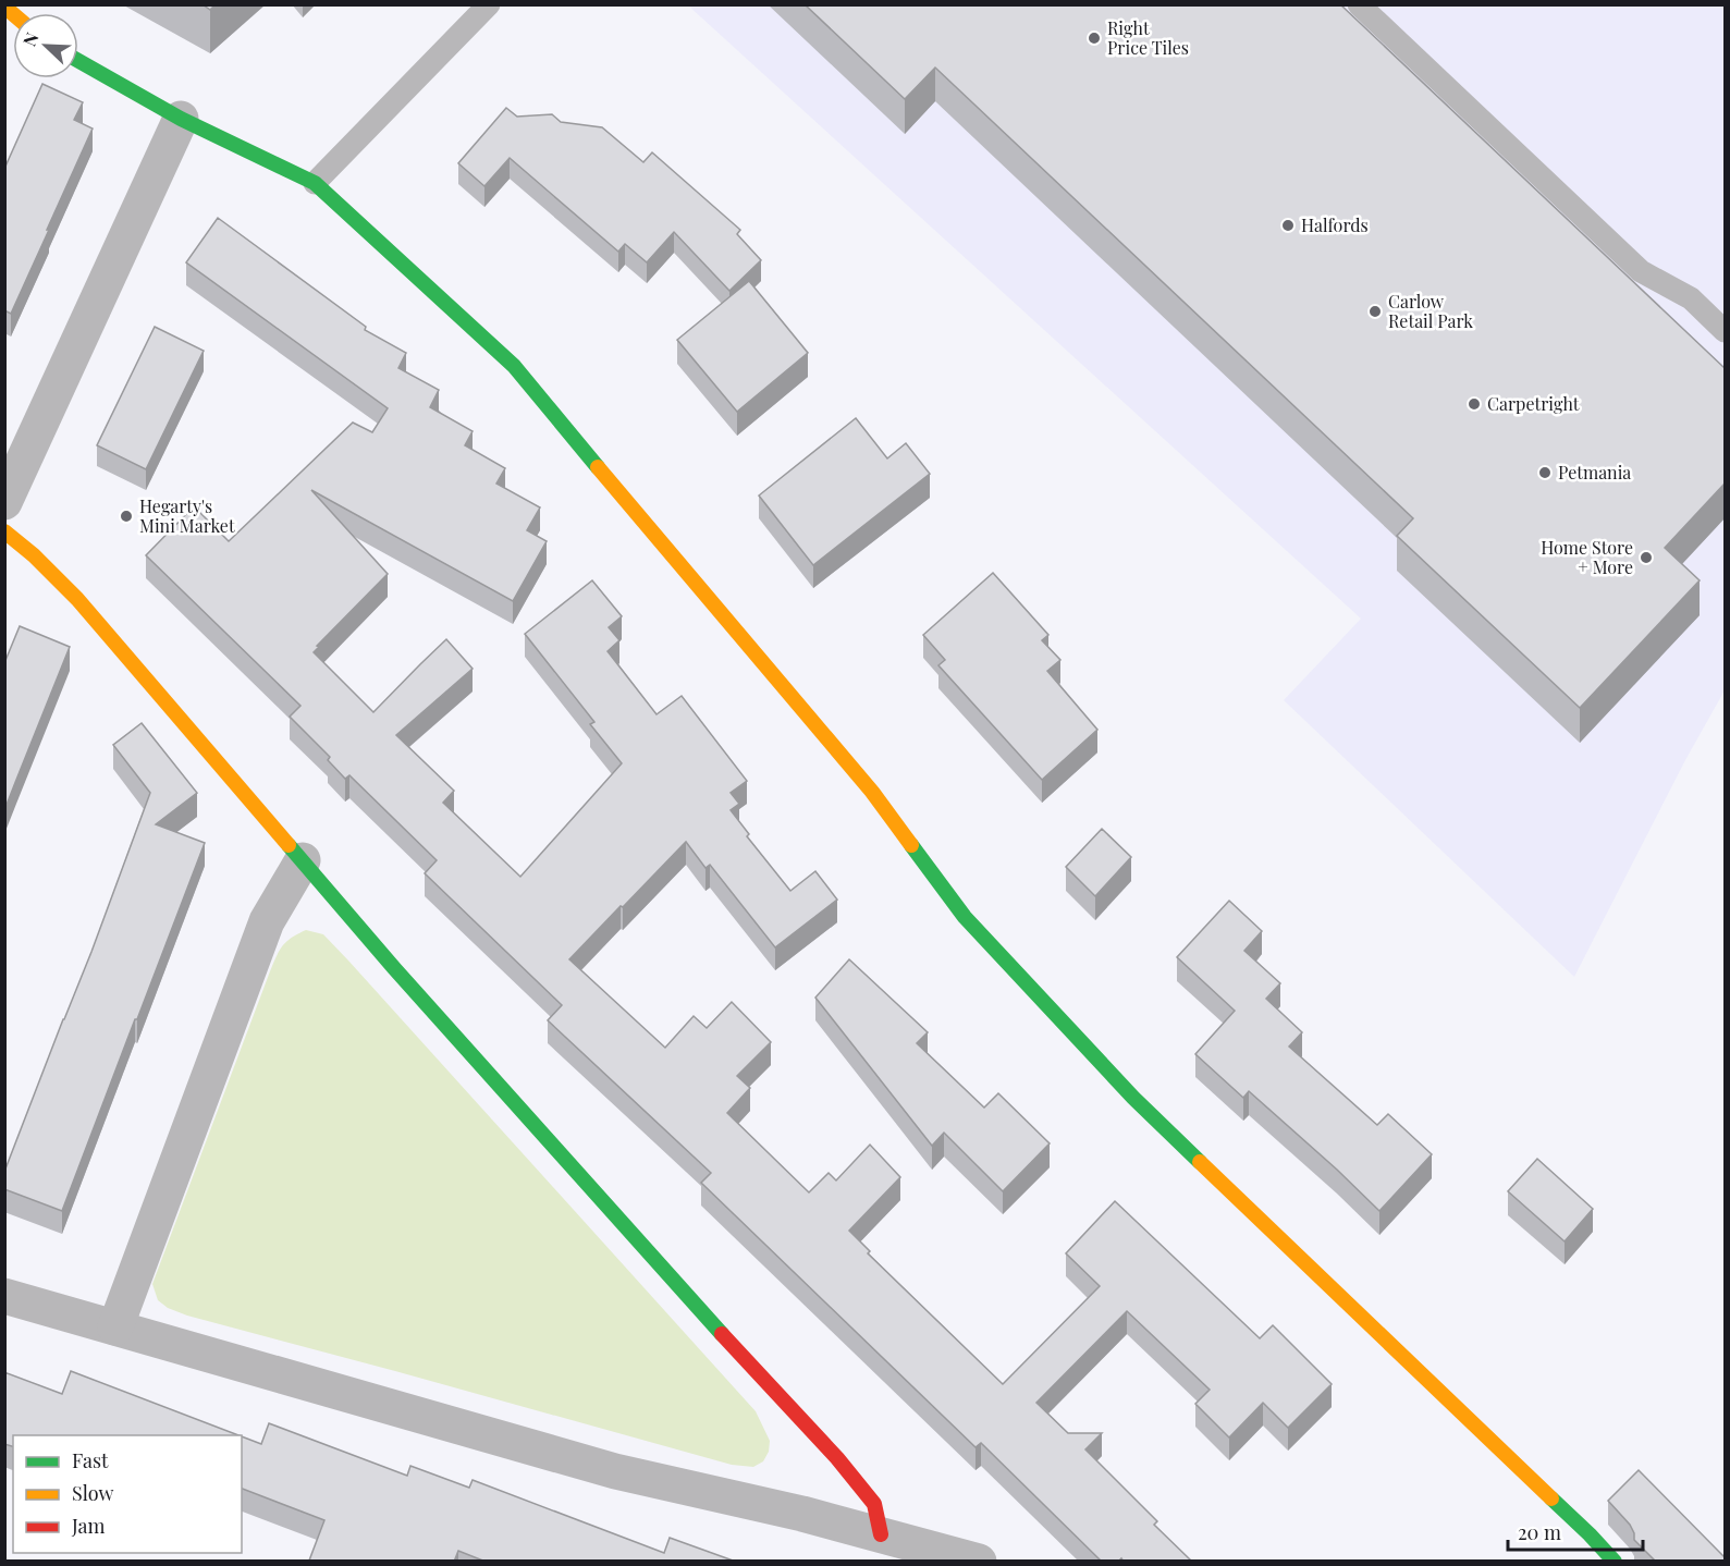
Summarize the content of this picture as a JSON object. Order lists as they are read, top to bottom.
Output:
{
  "places": [
    "Right Price Tiles",
    "Halfords",
    "Carlow Retail Park",
    "Carpetright",
    "Petmania",
    "Hegarty's Mini Market",
    "Home Store + More"
  ],
  "legend": ["Fast", "Slow", "Jam"],
  "scale_bar": "20 m",
  "north": "top left"
}
